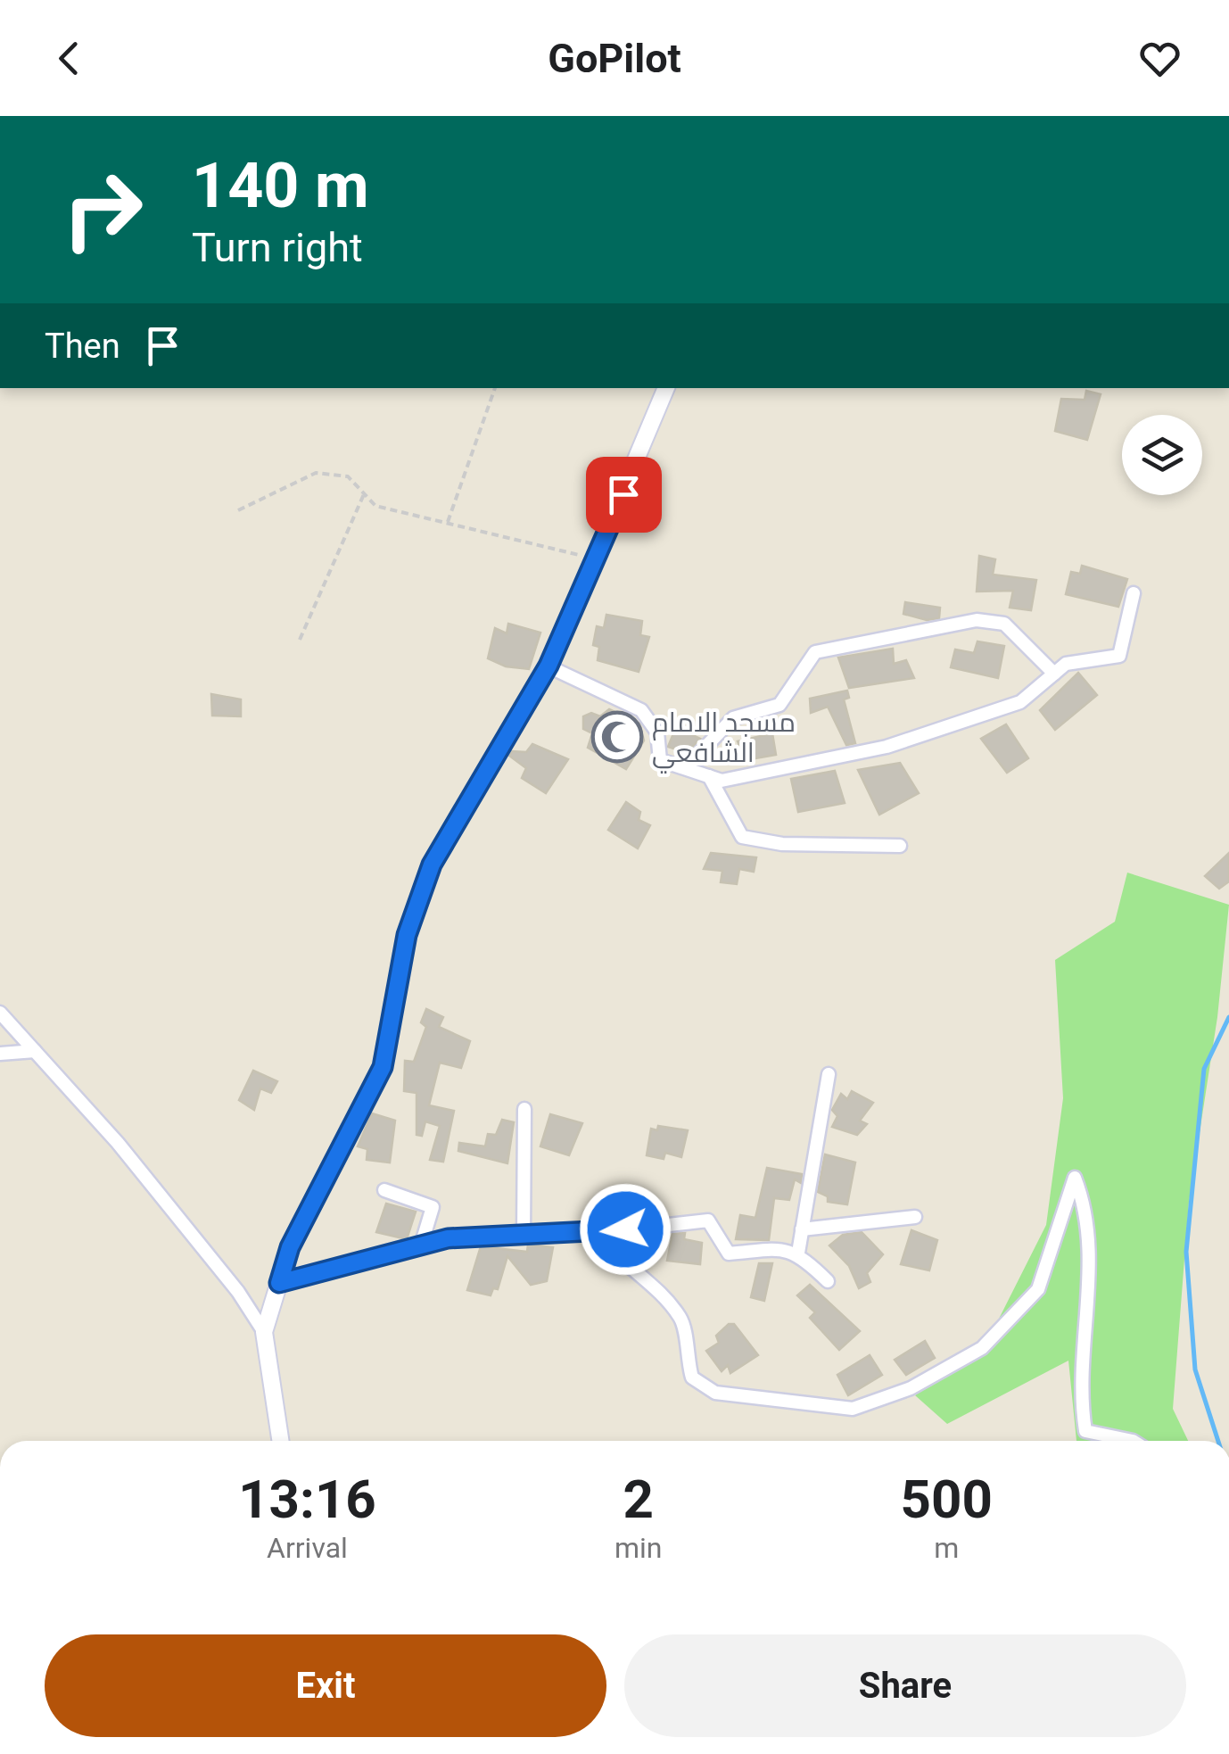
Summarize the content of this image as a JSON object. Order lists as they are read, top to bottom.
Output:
{
  "places": {
    "mosque": ["مسجد الامام الشافعي"]
  },
  "page": {
    "header": "GoPilot",
    "turn": ["140 m", "Turn right"],
    "then": "Then",
    "eta": [
      "13:16",
      "Arrival",
      "2",
      "min",
      "500",
      "m"
    ],
    "buttons": ["Exit", "Share"]
  }
}
